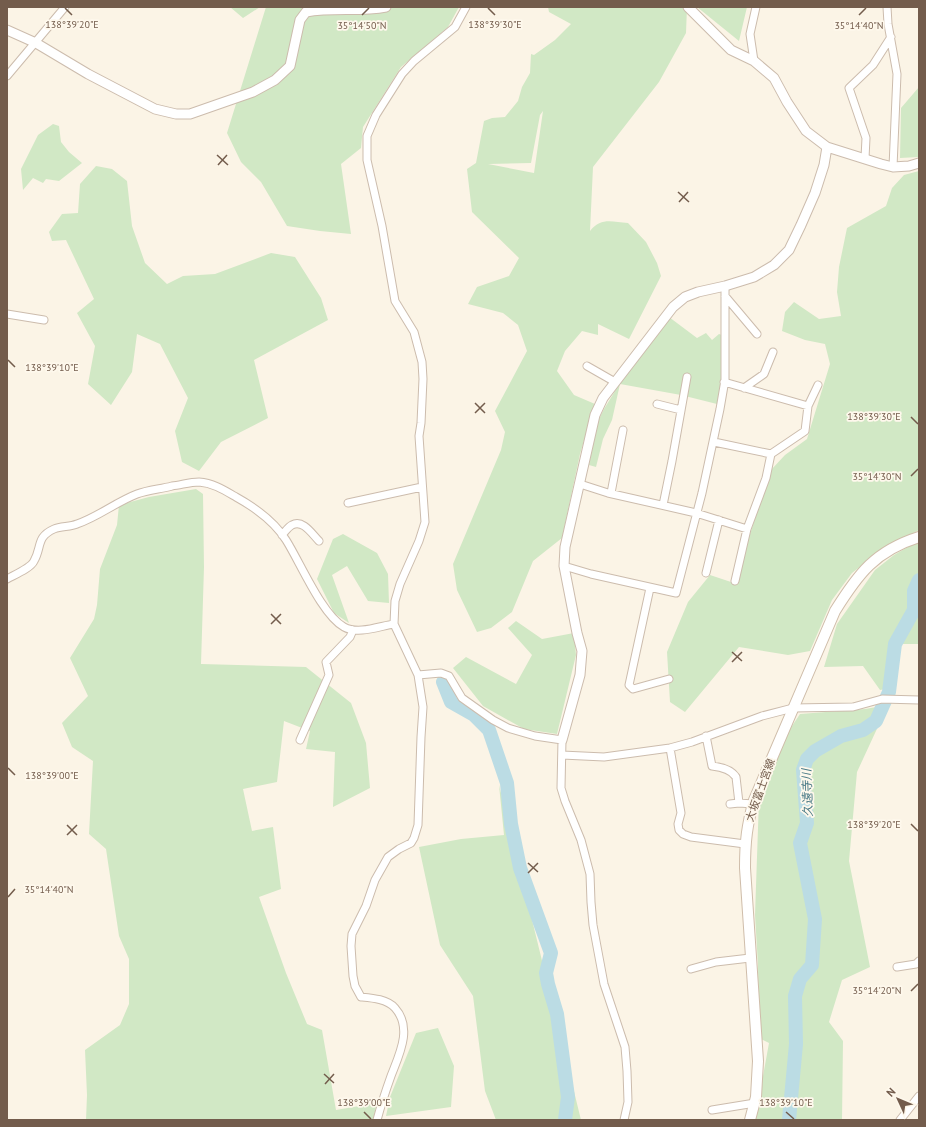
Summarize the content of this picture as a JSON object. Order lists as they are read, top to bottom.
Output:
{
  "streets": {
    "main road": ["大坂富士宮線"]
  },
  "water": ["久遠寺川"],
  "north": "top left",
  "coordinates": [
    "138°39'20\"E",
    "138°39'30\"E",
    "35°14'50\"N",
    "35°14'40\"N",
    "138°39'10\"E",
    "35°14'30\"N",
    "138°39'00\"E",
    "35°14'20\"N"
  ]
}
